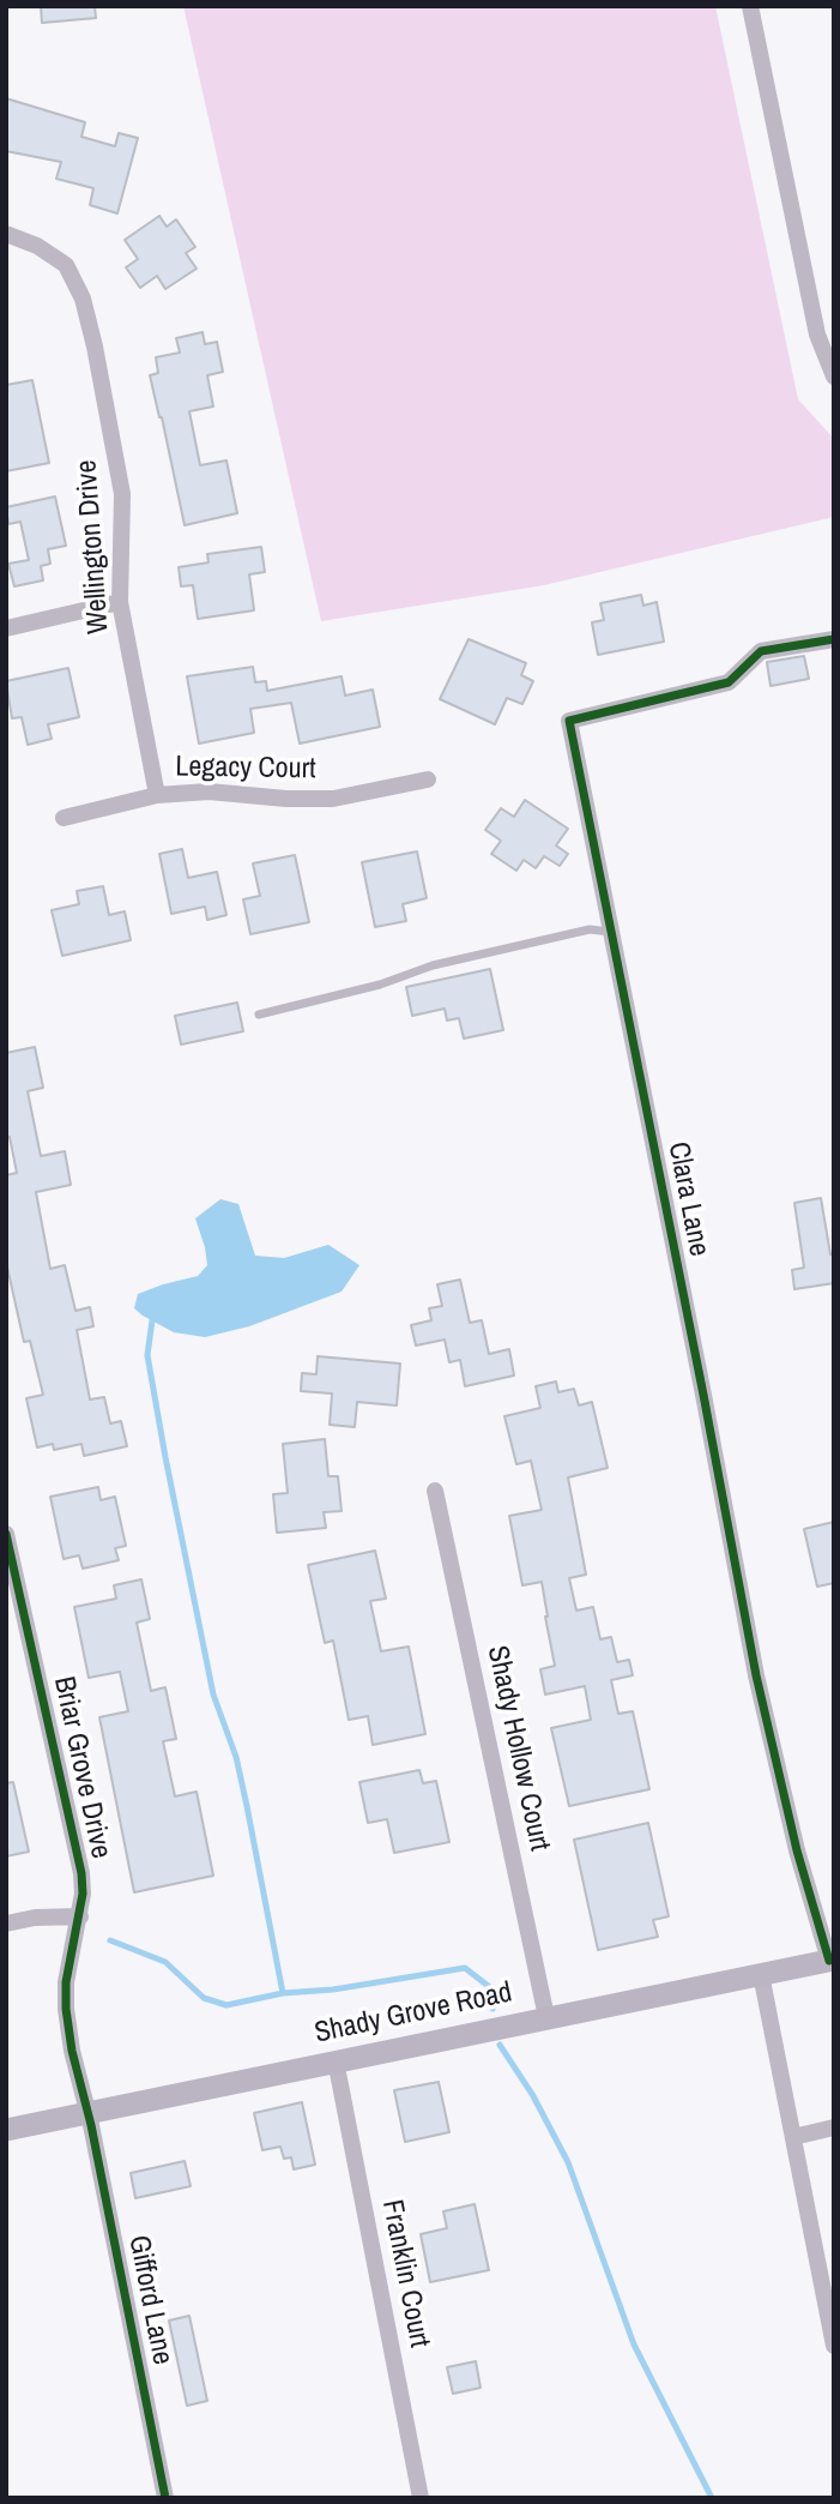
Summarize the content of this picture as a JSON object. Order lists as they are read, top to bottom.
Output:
{
  "streets": {
    "street": [
      "Wellington Drive",
      "Legacy Court",
      "Clara Lane",
      "Shady Hollow Court",
      "Briar Grove Drive",
      "Shady Grove Road",
      "Franklin Court",
      "Gifford Lane"
    ]
  },
  "crossings": [
    ["Wellington Drive", "Legacy Court"],
    ["Clara Lane", "Shady Grove Road"],
    ["Shady Hollow Court", "Shady Grove Road"],
    ["Briar Grove Drive", "Shady Grove Road"],
    ["Briar Grove Drive", "Gifford Lane"],
    ["Shady Grove Road", "Franklin Court"],
    ["Shady Grove Road", "Gifford Lane"]
  ]
}
